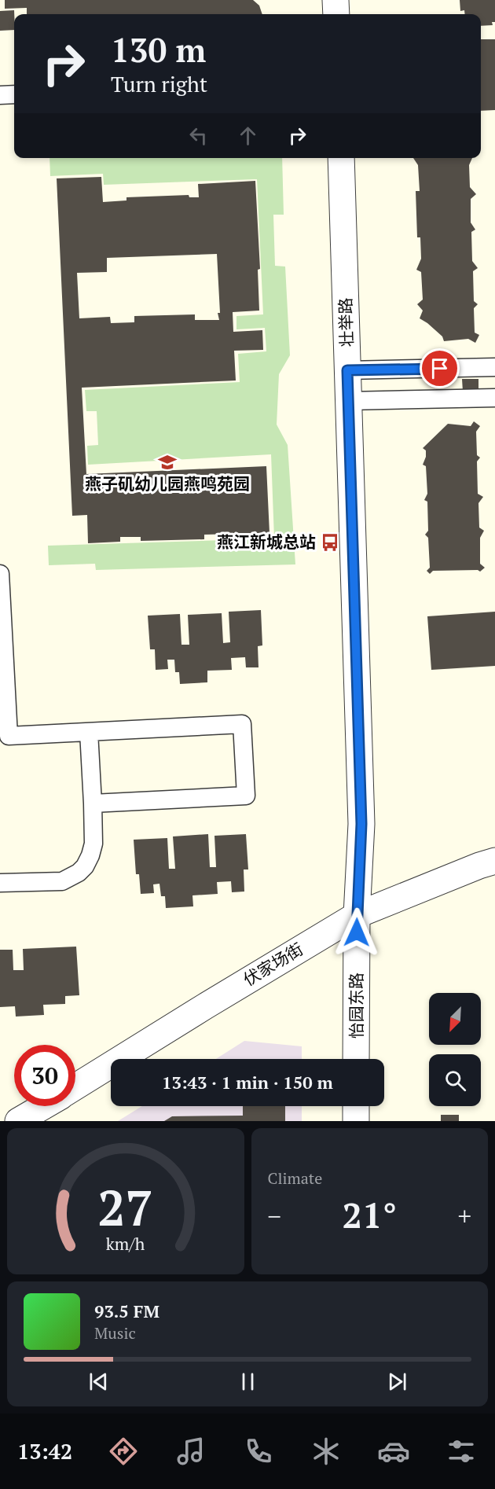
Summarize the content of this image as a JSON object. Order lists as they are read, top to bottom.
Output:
{
  "streets": {
    "street": ["壮举路", "伏家场街", "怡园东路"]
  },
  "crossings": [
    ["壮举路", "伏家场街"],
    ["壮举路", "怡园东路"],
    ["伏家场街", "怡园东路"]
  ],
  "places": {
    "school or university": ["燕子矶幼儿园燕鸣苑园"],
    "bus stop": ["燕江新城总站"]
  },
  "north": "bottom left",
  "page": {
    "turn": ["130 m", "Turn right"],
    "limit": "30",
    "trip": "13:43 · 1 min · 150 m",
    "tile": "Climate",
    "heat": ["−", "21°", "+"],
    "song": ["93.5 FM", "Music"],
    "tabs": "13:42",
    "gauge": ["27", "km/h"]
  }
}
